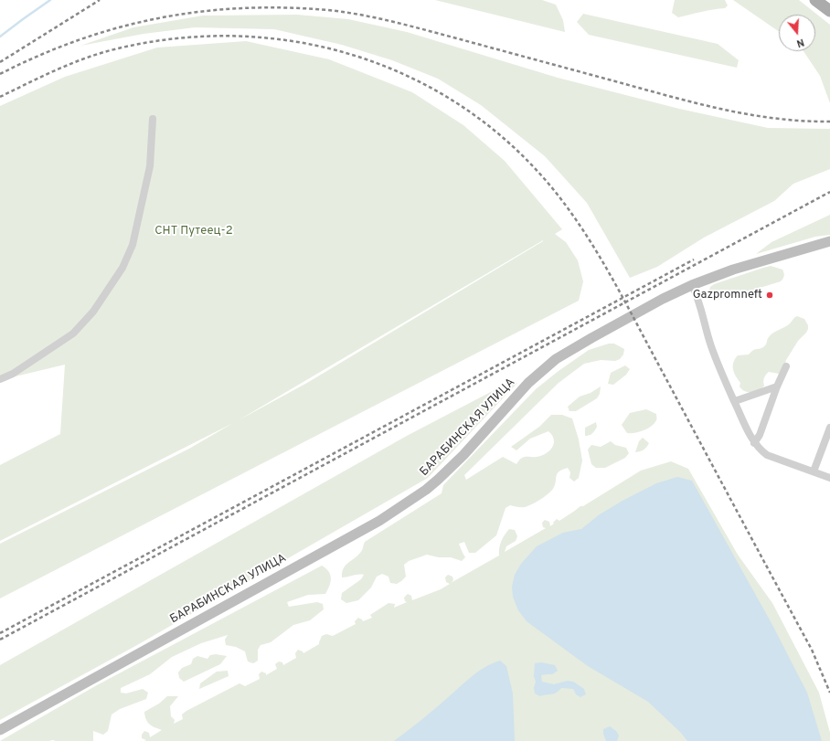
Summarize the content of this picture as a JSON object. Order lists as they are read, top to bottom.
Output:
{
  "streets": {
    "main road": ["БАРАБИНСКАЯ УЛИЦА"]
  },
  "parks": ["СНТ Путеец-2"],
  "places": ["Gazpromneft"],
  "north": "bottom"
}
